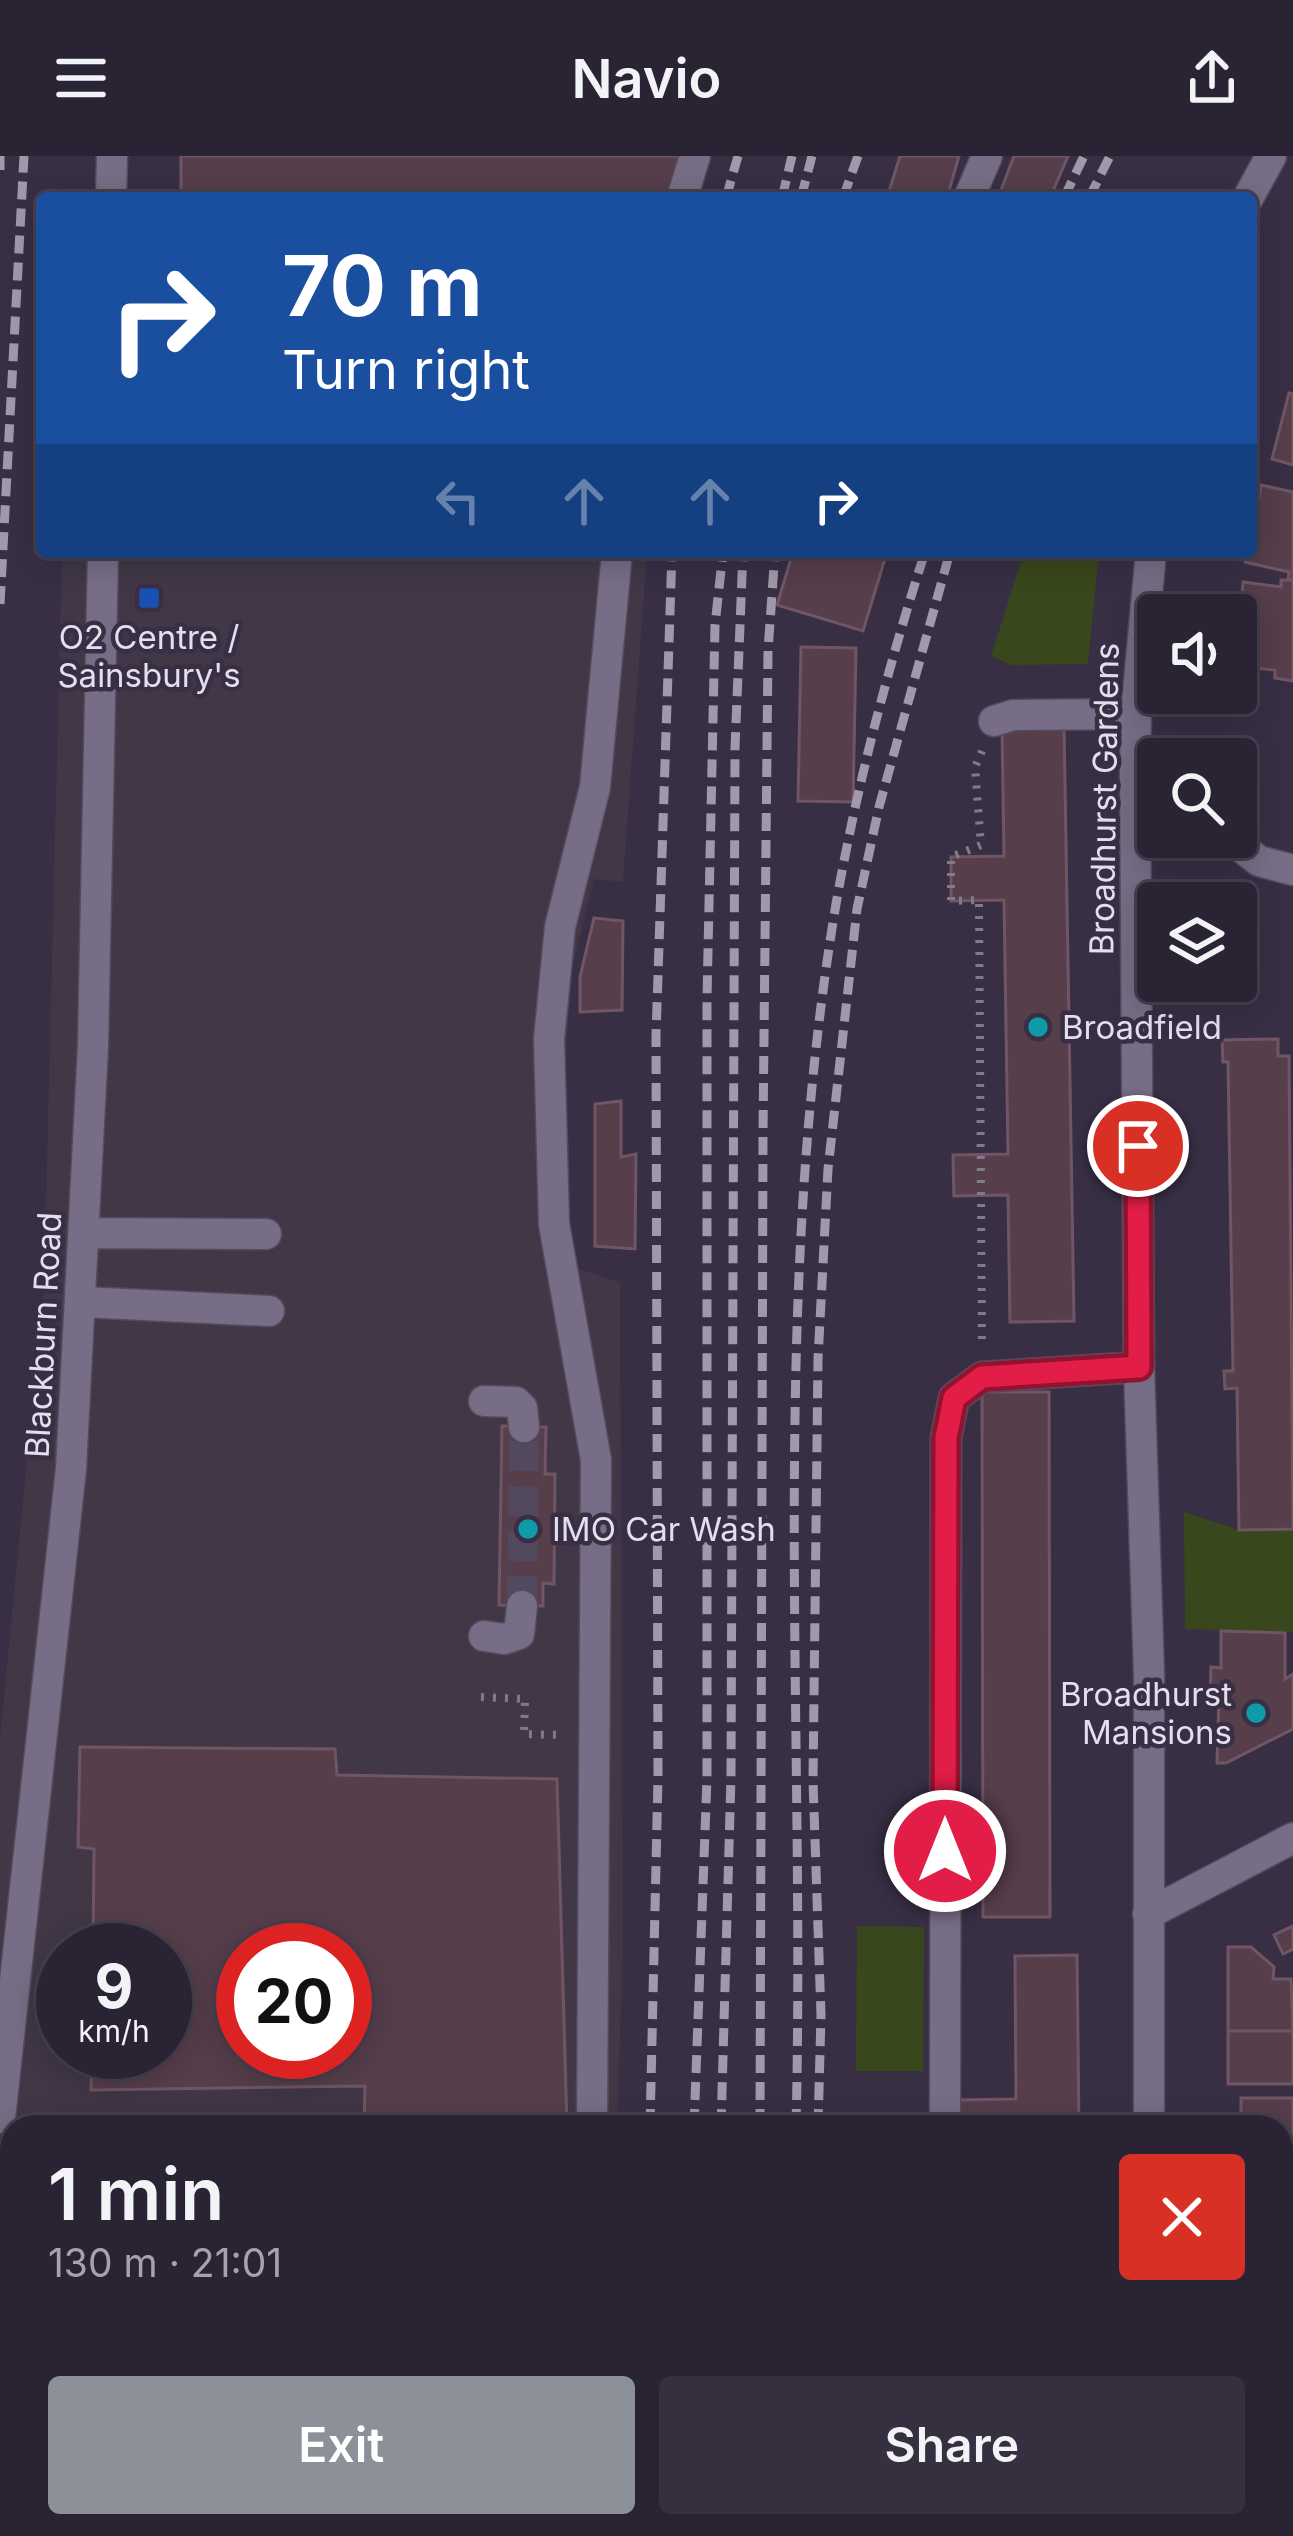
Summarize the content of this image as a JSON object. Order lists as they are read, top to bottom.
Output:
{
  "streets": {
    "street": ["Broadhurst Gardens", "Blackburn Road"]
  },
  "places": {
    "transit": ["O2 Centre / Sainsbury's"],
    "other": ["Broadfield", "IMO Car Wash", "Broadhurst Mansions"]
  },
  "page": {
    "header": "Navio",
    "turn": ["70 m", "Turn right"],
    "speed": "9 km/h",
    "limit": "20",
    "heading": ["1 min", "130 m · 21:01"],
    "buttons": ["Exit", "Share"]
  }
}
